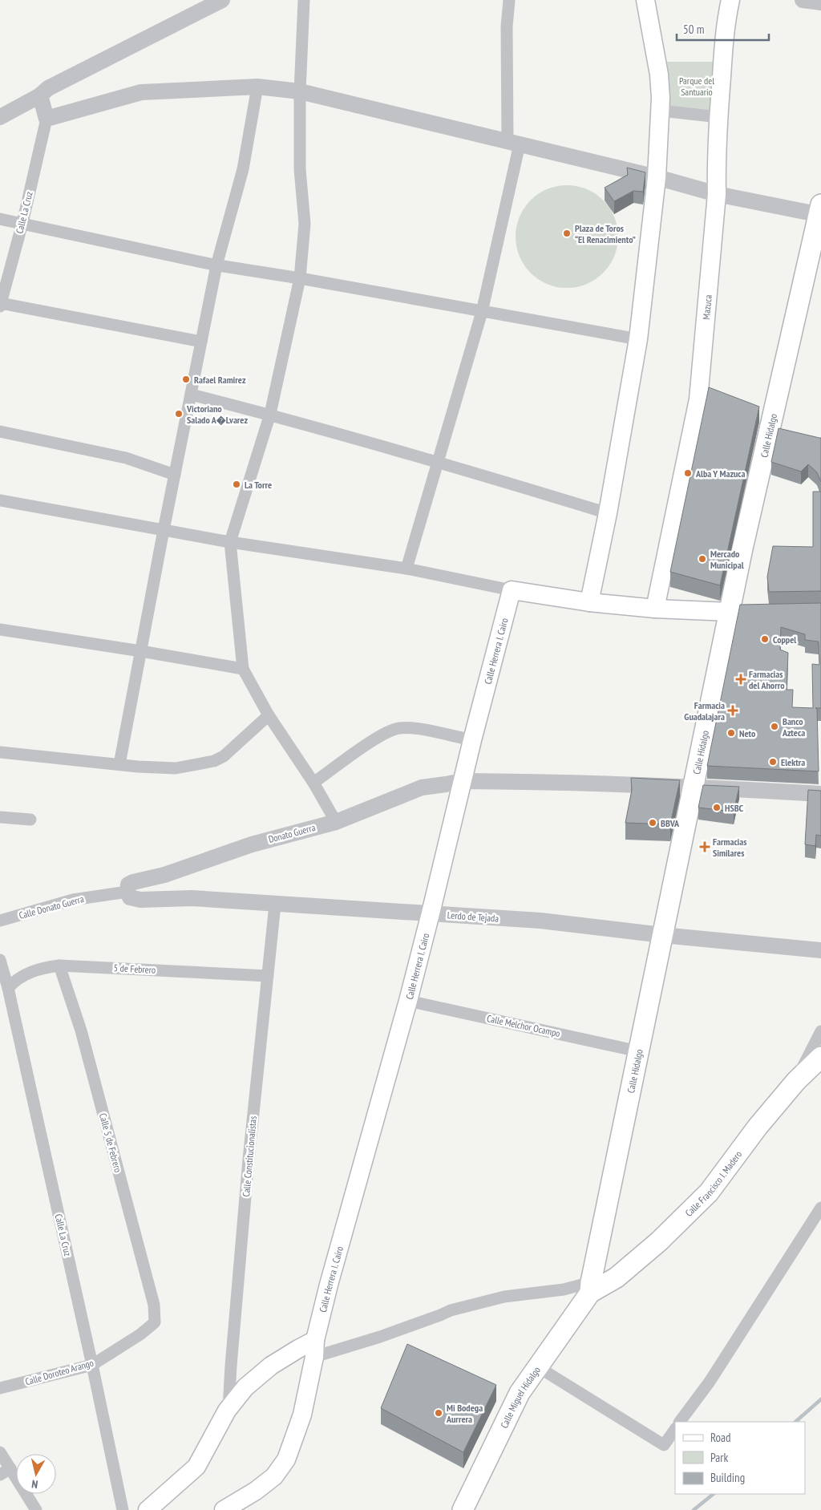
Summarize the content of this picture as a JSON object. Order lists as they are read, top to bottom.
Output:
{
  "streets": {
    "main road": [
      "Mazuca",
      "Calle Hidalgo",
      "Calle Herrera I. Cairo",
      "Calle Francisco I. Madero",
      "Calle Miguel Hidalgo"
    ],
    "street": [
      "Calle La Cruz",
      "Donato Guerra",
      "Calle Donato Guerra",
      "Lerdo de Tejada",
      "5 de Febrero",
      "Calle Melchor Ocampo",
      "Calle 5 de Febrero",
      "Calle Constitucionalistas",
      "Calle Doroteo Arango"
    ]
  },
  "crossings": [
    ["Calle La Cruz", "5 de Febrero"],
    ["Calle La Cruz", "Calle Doroteo Arango"],
    ["Calle Hidalgo", "Donato Guerra"],
    ["Calle Hidalgo", "Lerdo de Tejada"],
    ["Calle Hidalgo", "Calle Melchor Ocampo"],
    ["Calle Hidalgo", "Calle Francisco I. Madero"],
    ["Calle Hidalgo", "Calle Miguel Hidalgo"],
    ["Calle Herrera I. Cairo", "Donato Guerra"],
    ["Calle Herrera I. Cairo", "Lerdo de Tejada"],
    ["Calle Herrera I. Cairo", "Calle Melchor Ocampo"],
    ["Donato Guerra", "Calle Donato Guerra"],
    ["Donato Guerra", "Lerdo de Tejada"],
    ["Calle Donato Guerra", "Lerdo de Tejada"],
    ["Lerdo de Tejada", "Calle Constitucionalistas"],
    ["5 de Febrero", "Calle 5 de Febrero"],
    ["5 de Febrero", "Calle Constitucionalistas"],
    ["Calle 5 de Febrero", "Calle Doroteo Arango"],
    ["Calle Francisco I. Madero", "Calle Miguel Hidalgo"]
  ],
  "parks": ["Parque del Santuario"],
  "places": {
    "other": [
      "Plaza de Toros “El Renacimiento”",
      "Rafael Ramirez",
      "Victoriano Salado A�Lvarez",
      "Alba Y Mazuca",
      "La Torre",
      "Mercado Municipal",
      "Coppel",
      "Banco Azteca",
      "Neto",
      "Elektra",
      "HSBC",
      "BBVA",
      "Mi Bodega Aurrera"
    ],
    "health": ["Farmacias del Ahorro", "Farmacia Guadalajara", "Farmacias Similares"]
  },
  "legend": ["Road", "Park", "Building"],
  "scale_bar": "50 m",
  "north": "bottom"
}
